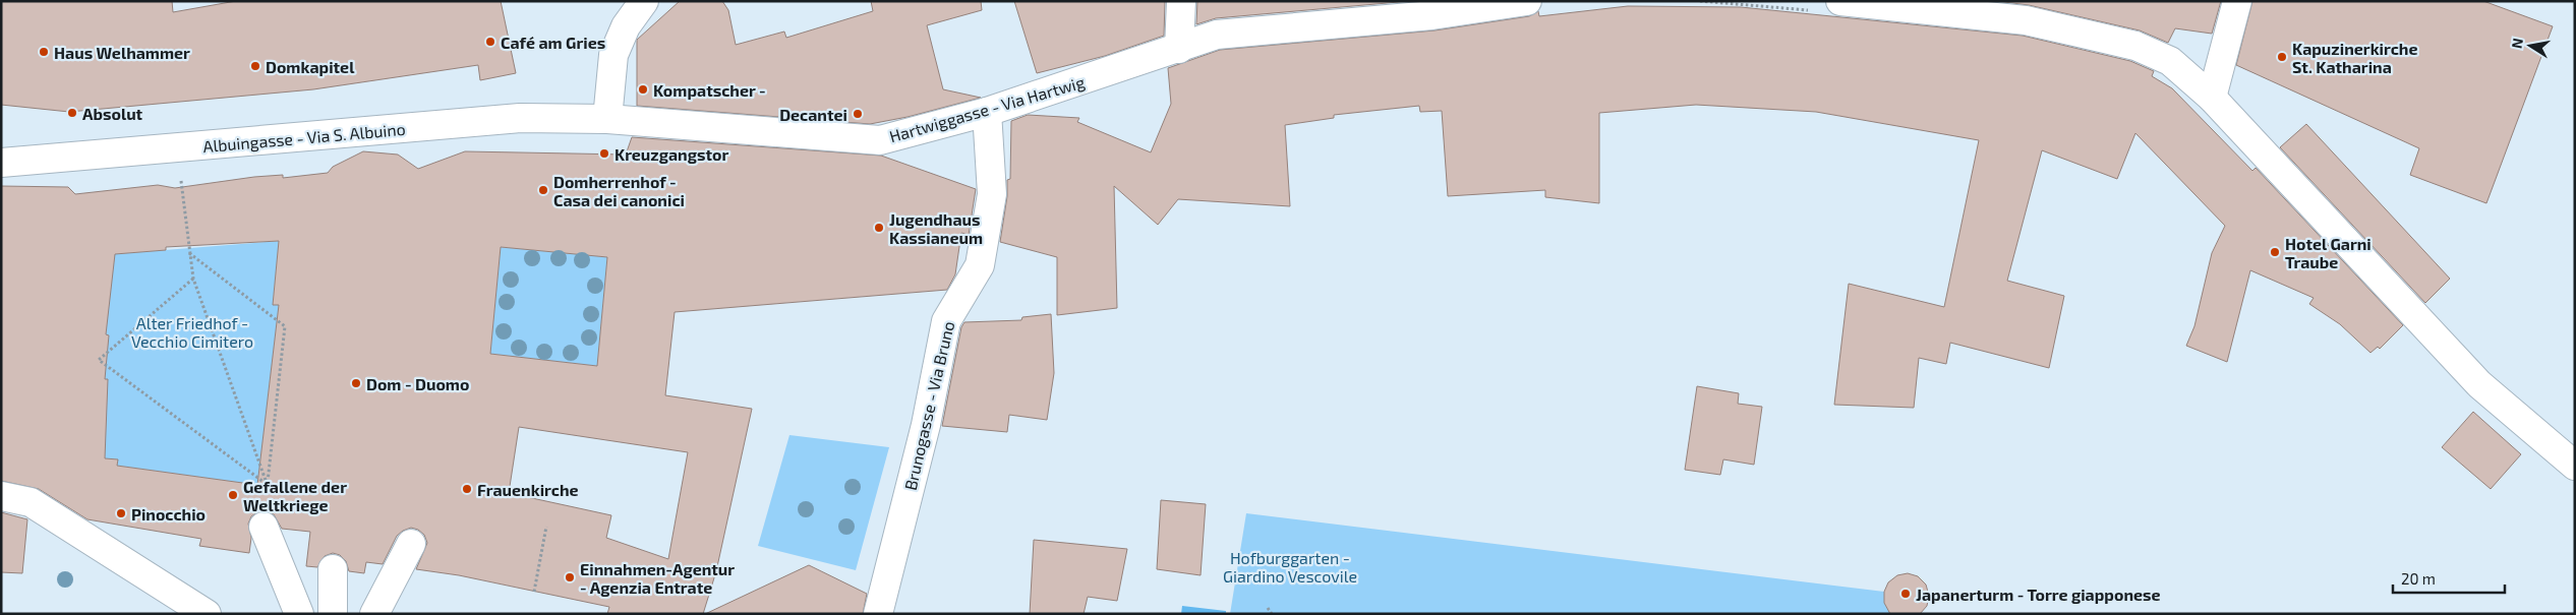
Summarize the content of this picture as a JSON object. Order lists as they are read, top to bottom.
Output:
{
  "streets": {
    "street": ["Hartwiggasse - Via Hartwig", "Albuingasse - Via S. Albuino", "Brunogasse - Via Bruno"]
  },
  "crossings": [
    ["Hartwiggasse - Via Hartwig", "Albuingasse - Via S. Albuino"],
    ["Hartwiggasse - Via Hartwig", "Brunogasse - Via Bruno"]
  ],
  "parks": ["Alter Friedhof - Vecchio Cimitero", "Hofburggarten - Giardino Vescovile"],
  "places": [
    "Café am Gries",
    "Haus Welhammer",
    "Kapuzinerkirche St. Katharina",
    "Domkapitel",
    "Kompatscher -",
    "Absolut",
    "Decantei",
    "Kreuzgangstor",
    "Domherrenhof - Casa dei canonici",
    "Jugendhaus Kassianeum",
    "Hotel Garni Traube",
    "Dom - Duomo",
    "Frauenkirche",
    "Gefallene der Weltkriege",
    "Pinocchio",
    "Einnahmen-Agentur - Agenzia Entrate",
    "Japanerturm - Torre giapponese"
  ],
  "scale_bar": "20 m",
  "north": "left"
}
